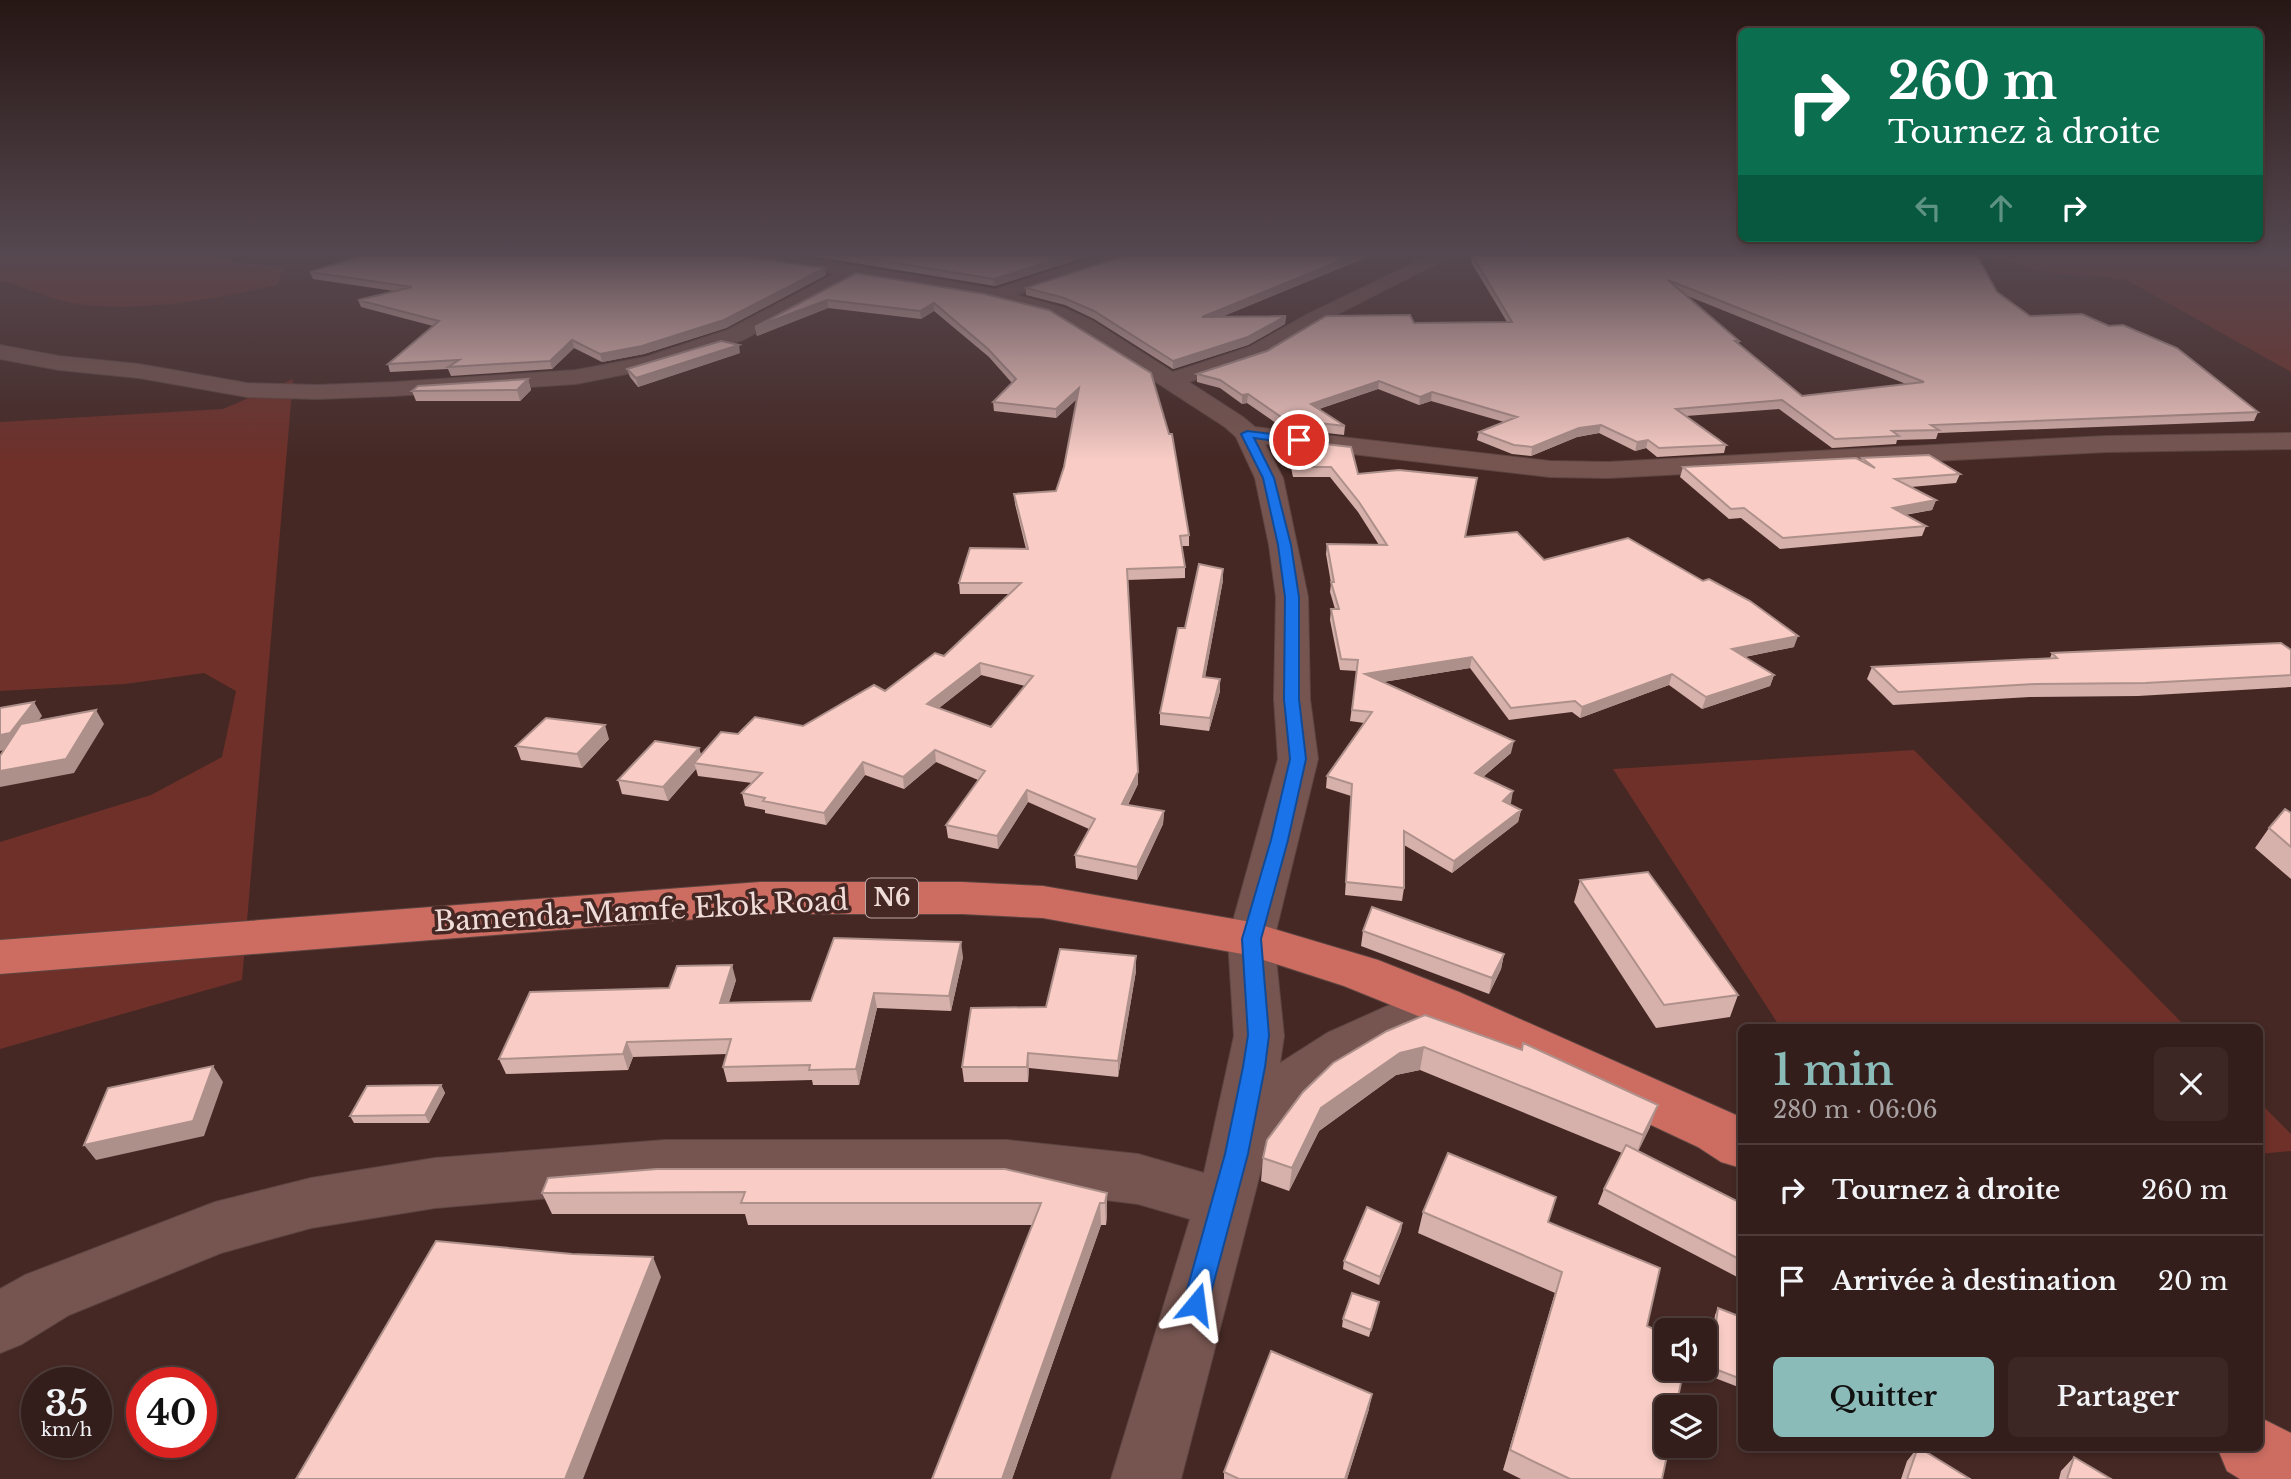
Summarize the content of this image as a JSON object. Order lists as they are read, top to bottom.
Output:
{
  "streets": {
    "highway": ["N6", "Bamenda-Mamfe Ekok Road"]
  },
  "page": {
    "turn": ["260 m", "Tournez à droite"],
    "heading": ["1 min", "280 m · 06:06"],
    "list": [
      {
        "name": "Tournez à droite",
        "value": "260 m"
      },
      {
        "name": "Arrivée à destination",
        "value": "20 m"
      }
    ],
    "buttons": ["Quitter", "Partager"],
    "speed": "35 km/h",
    "limit": "40"
  }
}
